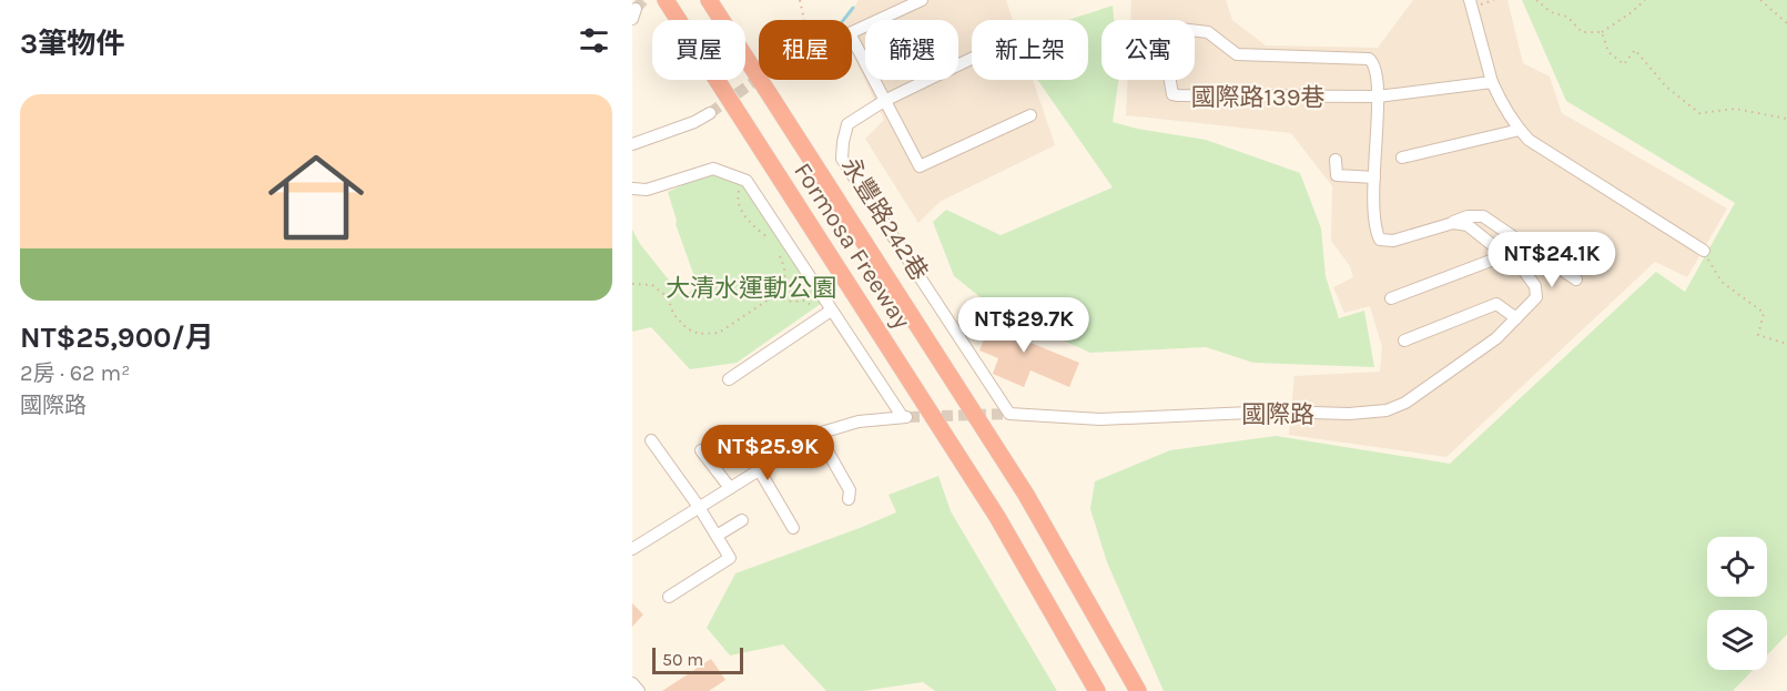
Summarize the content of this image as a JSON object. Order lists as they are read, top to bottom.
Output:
{
  "streets": {
    "highway": ["Formosa Freeway"],
    "street": ["國際路139巷", "永豐路242巷", "國際路"]
  },
  "crossings": [
    ["永豐路242巷", "國際路"]
  ],
  "parks": ["大清水運動公園"],
  "scale_bar": "50 m",
  "page": {
    "heading": "3筆物件",
    "chip": [
      "買屋",
      "租屋",
      "篩選",
      "新上架",
      "公寓"
    ],
    "list": [
      {
        "name": "NT$25,900/月",
        "note": "2房 · 62 m² · 國際路"
      }
    ],
    "price": ["NT$24.1K", "NT$29.7K", "NT$25.9K"],
    "scale": "50 m"
  }
}
